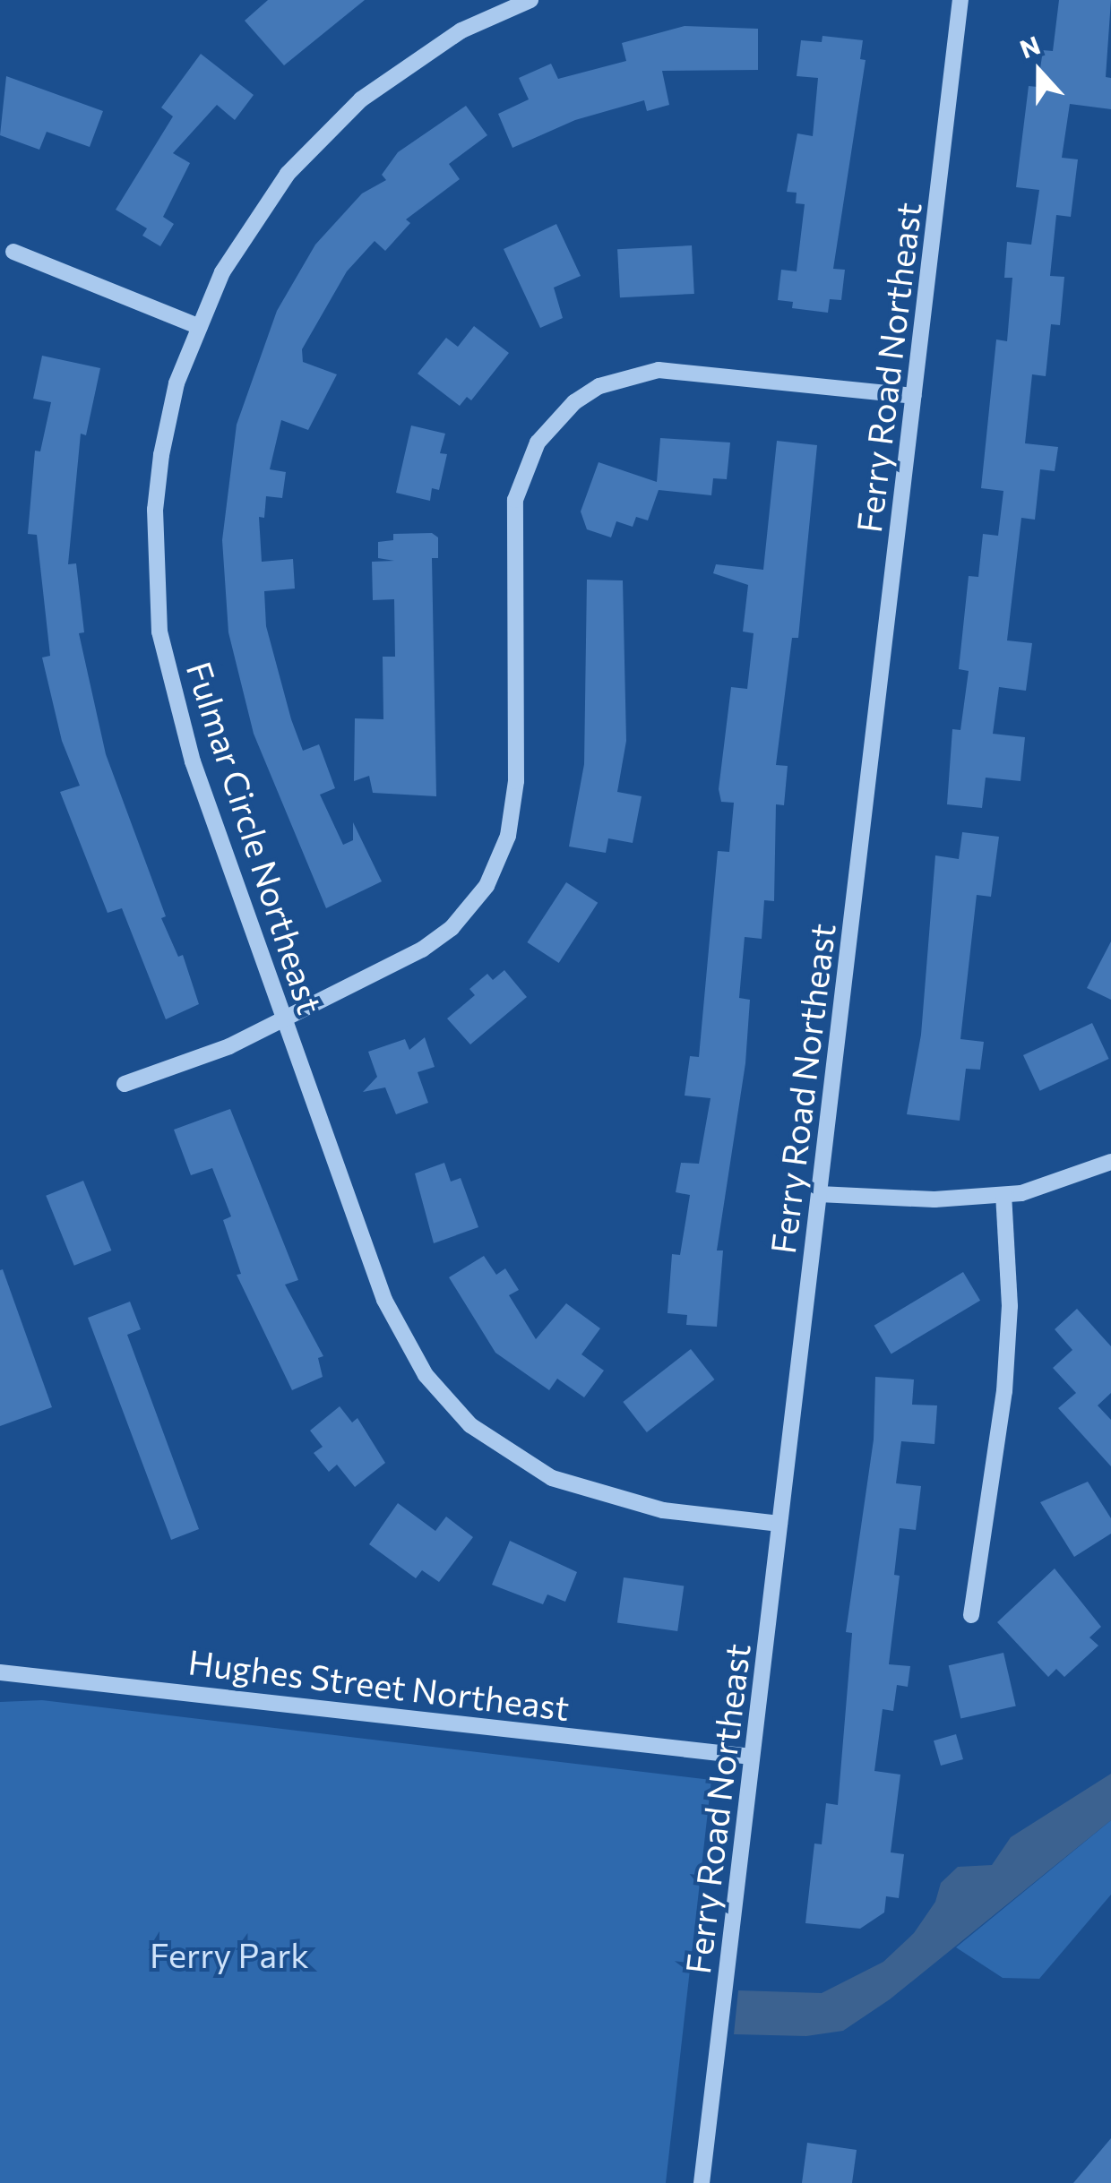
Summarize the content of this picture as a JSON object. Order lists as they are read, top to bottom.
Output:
{
  "streets": {
    "street": ["Ferry Road Northeast", "Fulmar Circle Northeast", "Hughes Street Northeast"]
  },
  "crossings": [
    ["Ferry Road Northeast", "Fulmar Circle Northeast"],
    ["Ferry Road Northeast", "Hughes Street Northeast"]
  ],
  "parks": ["Ferry Park"],
  "north": "top"
}
